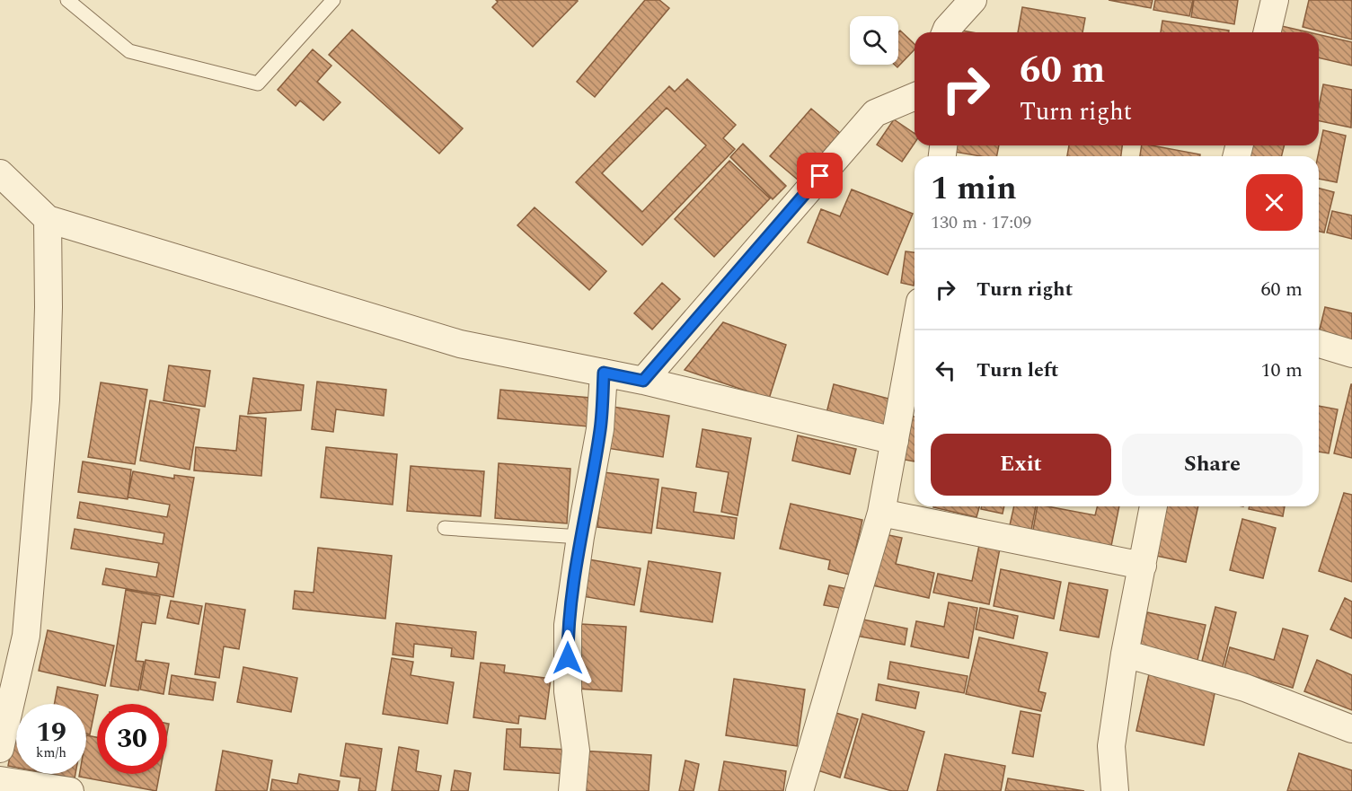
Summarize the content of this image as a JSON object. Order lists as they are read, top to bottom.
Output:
{
  "page": {
    "turn": ["60 m", "Turn right"],
    "heading": ["1 min", "130 m · 17:09"],
    "list": [
      {
        "name": "Turn right",
        "value": "60 m"
      },
      {
        "name": "Turn left",
        "value": "10 m"
      }
    ],
    "buttons": ["Exit", "Share"],
    "speed": "19 km/h",
    "limit": "30"
  }
}
